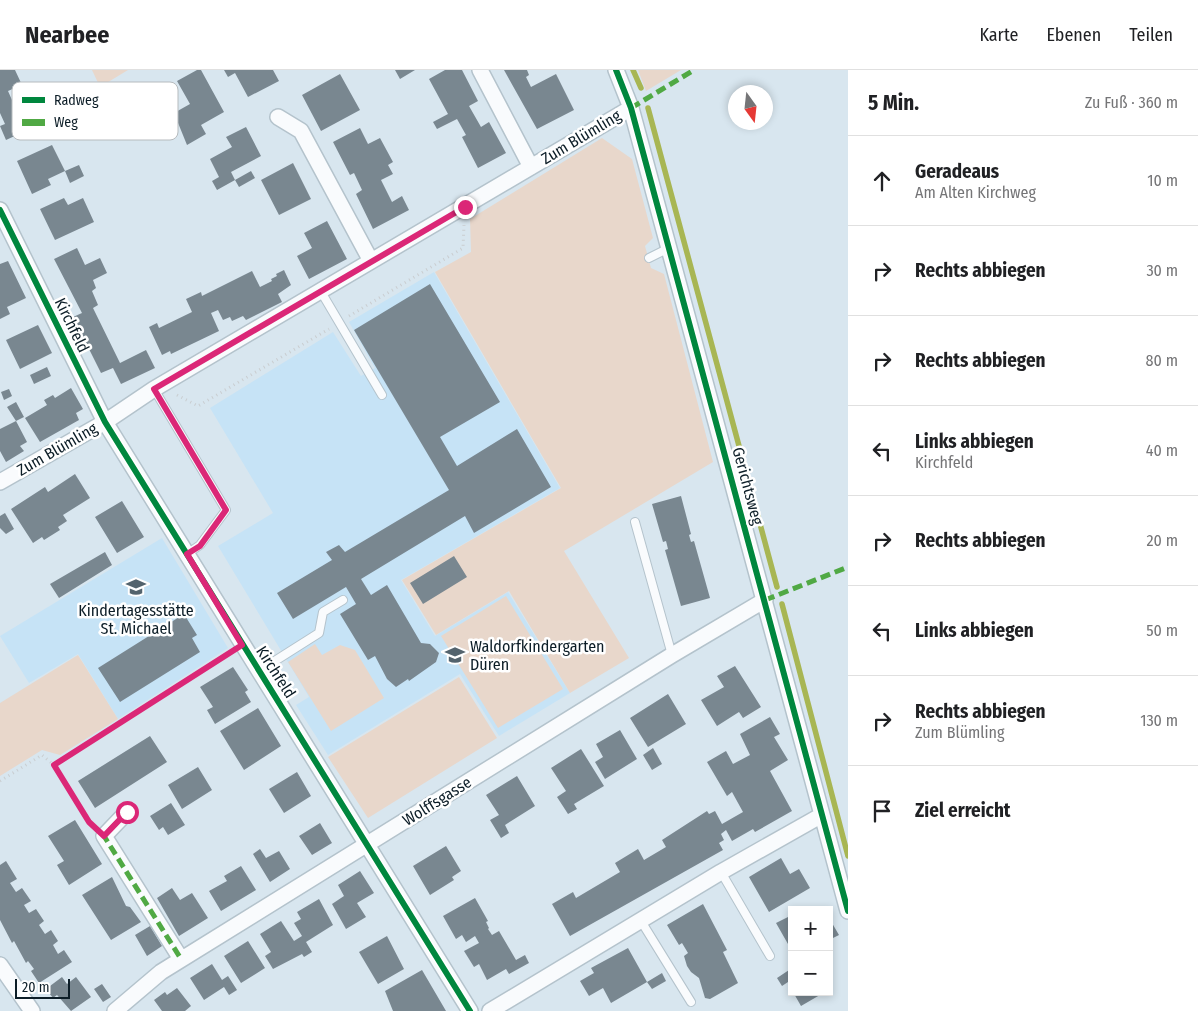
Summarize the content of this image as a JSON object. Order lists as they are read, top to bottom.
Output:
{
  "streets": {
    "street": [
      "Zum Blümling",
      "Kirchfeld",
      "Gerichtsweg",
      "Wolffsgasse"
    ]
  },
  "crossings": [
    ["Zum Blümling", "Kirchfeld"],
    ["Zum Blümling", "Gerichtsweg"],
    ["Kirchfeld", "Wolffsgasse"],
    ["Gerichtsweg", "Wolffsgasse"]
  ],
  "places": {
    "school or university": ["Kindertagesstätte St. Michael", "Waldorfkindergarten Düren"]
  },
  "legend": ["Radweg", "Weg"],
  "scale_bar": "20 m",
  "north": "bottom",
  "page": {
    "header": "Nearbee",
    "nav": ["Karte", "Ebenen", "Teilen"],
    "heading": ["5 Min.", "Zu Fuß · 360 m"],
    "list": [
      ["Geradeaus", "Am Alten Kirchweg", "10 m"],
      ["Rechts abbiegen", "30 m"],
      ["Rechts abbiegen", "80 m"],
      ["Links abbiegen", "Kirchfeld", "40 m"],
      ["Rechts abbiegen", "20 m"],
      ["Links abbiegen", "50 m"],
      ["Rechts abbiegen", "Zum Blümling", "130 m"],
      "Ziel erreicht"
    ],
    "map_buttons": ["+", "−"],
    "scale": "20 m"
  }
}
